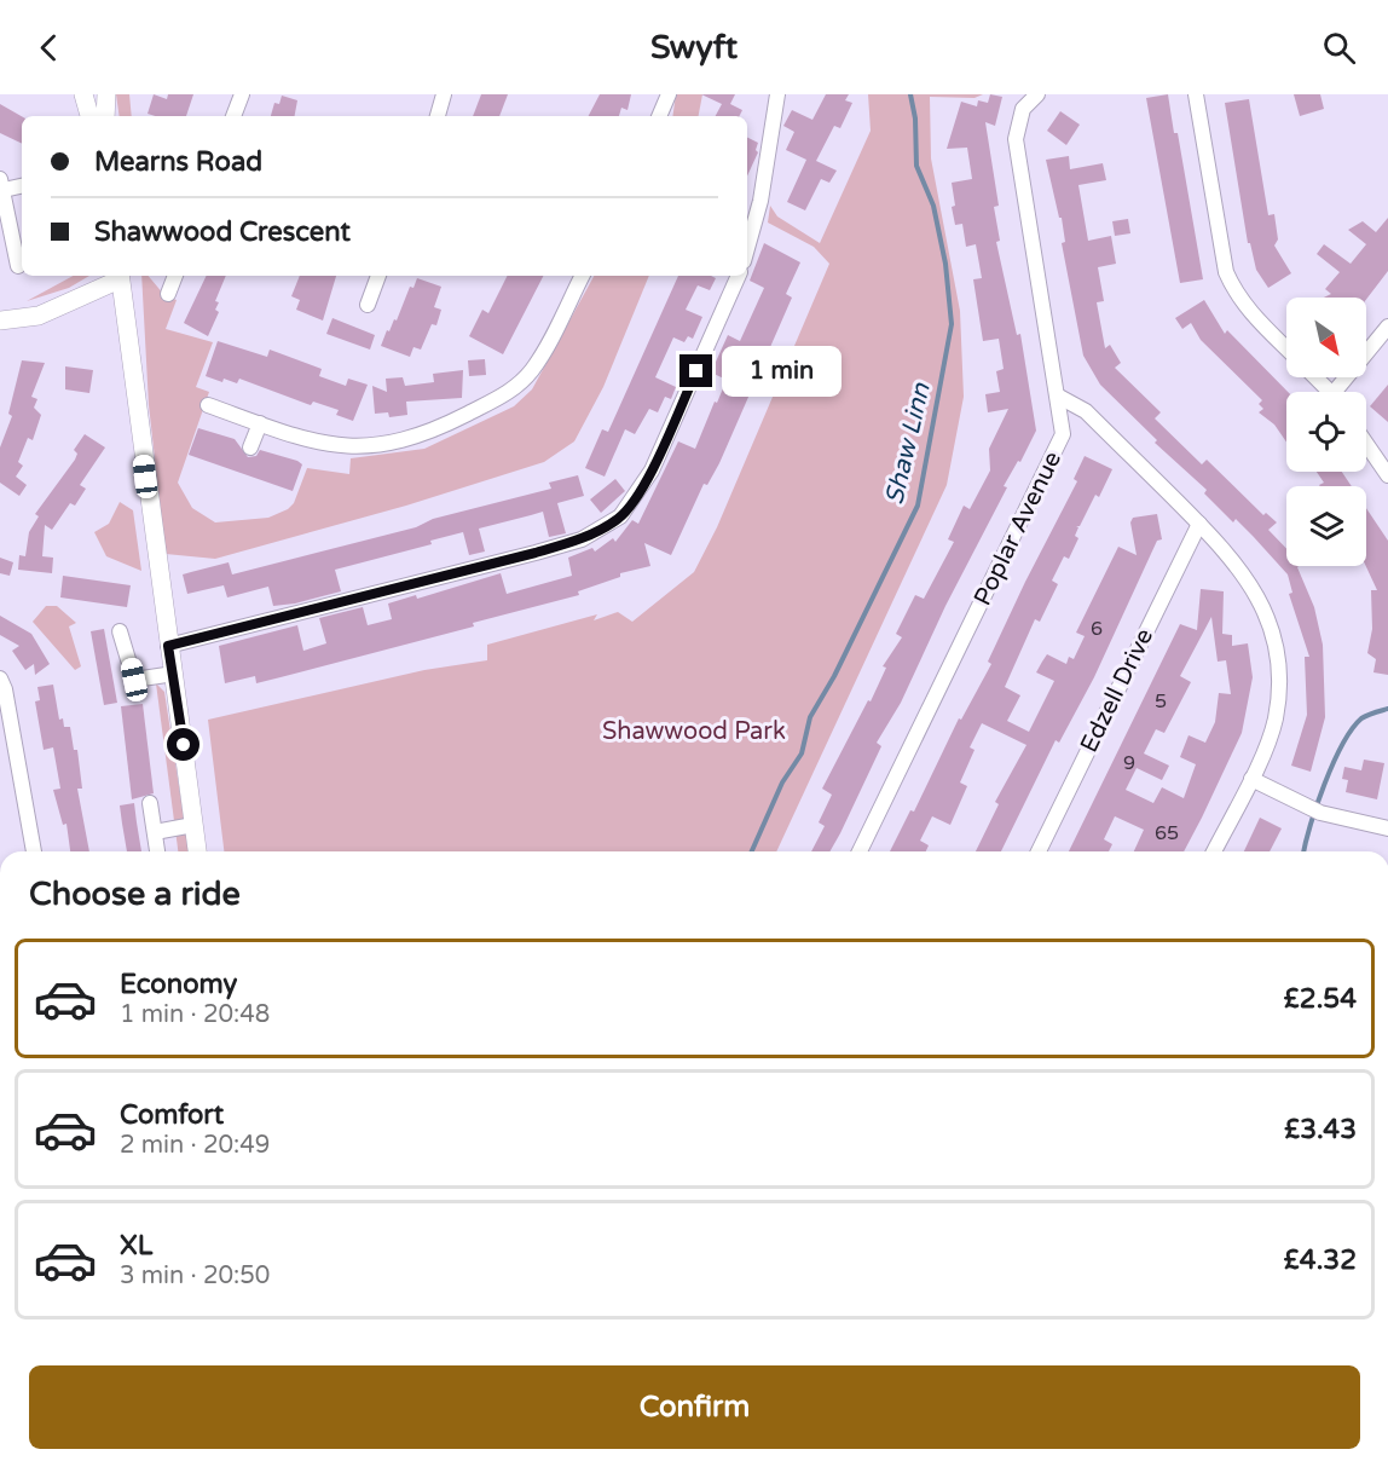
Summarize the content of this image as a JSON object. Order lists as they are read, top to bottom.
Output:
{
  "streets": {
    "street": ["Poplar Avenue", "Edzell Drive"]
  },
  "water": ["Shaw Linn"],
  "parks": ["Shawwood Park"],
  "house_numbers": [
    "6",
    "5",
    "9",
    "65"
  ],
  "north": "bottom right",
  "page": {
    "header": "Swyft",
    "banner": ["Mearns Road", "Shawwood Crescent"],
    "bubble": "1 min",
    "heading": "Choose a ride",
    "list": [
      {
        "name": "Economy",
        "note": "1 min · 20:48",
        "value": "£2.54"
      },
      {
        "name": "Comfort",
        "note": "2 min · 20:49",
        "value": "£3.43"
      },
      {
        "name": "XL",
        "note": "3 min · 20:50",
        "value": "£4.32"
      }
    ],
    "buttons": "Confirm"
  }
}
